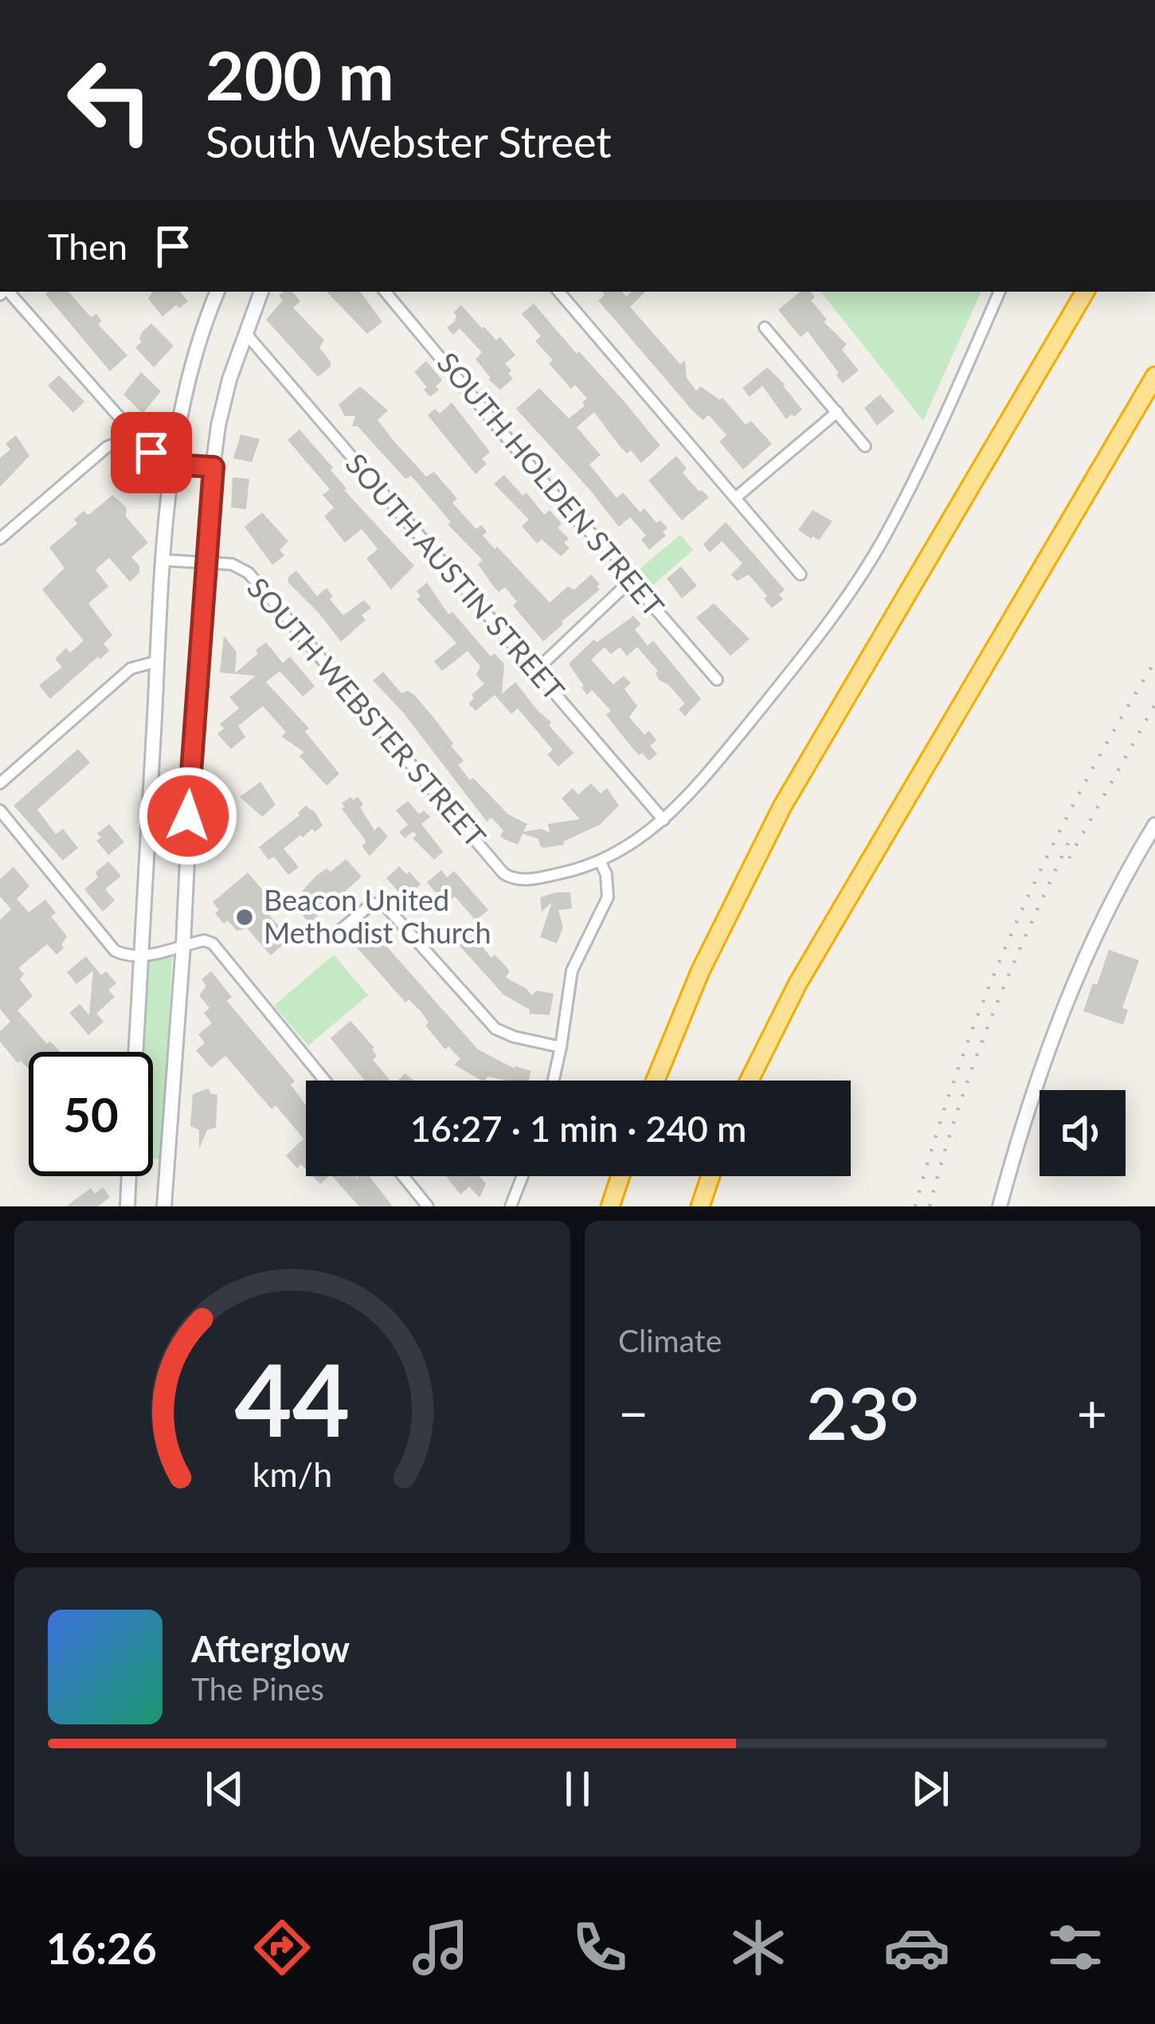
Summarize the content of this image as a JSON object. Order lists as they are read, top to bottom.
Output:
{
  "streets": {
    "street": ["SOUTH HOLDEN STREET", "SOUTH AUSTIN STREET", "SOUTH WEBSTER STREET"]
  },
  "places": ["Beacon United Methodist Church"],
  "page": {
    "turn": ["200 m", "South Webster Street"],
    "then": "Then",
    "limit": "50",
    "trip": "16:27 · 1 min · 240 m",
    "tile": "Climate",
    "heat": ["−", "23°", "+"],
    "song": ["Afterglow", "The Pines"],
    "tabs": "16:26",
    "gauge": ["44", "km/h"]
  }
}
